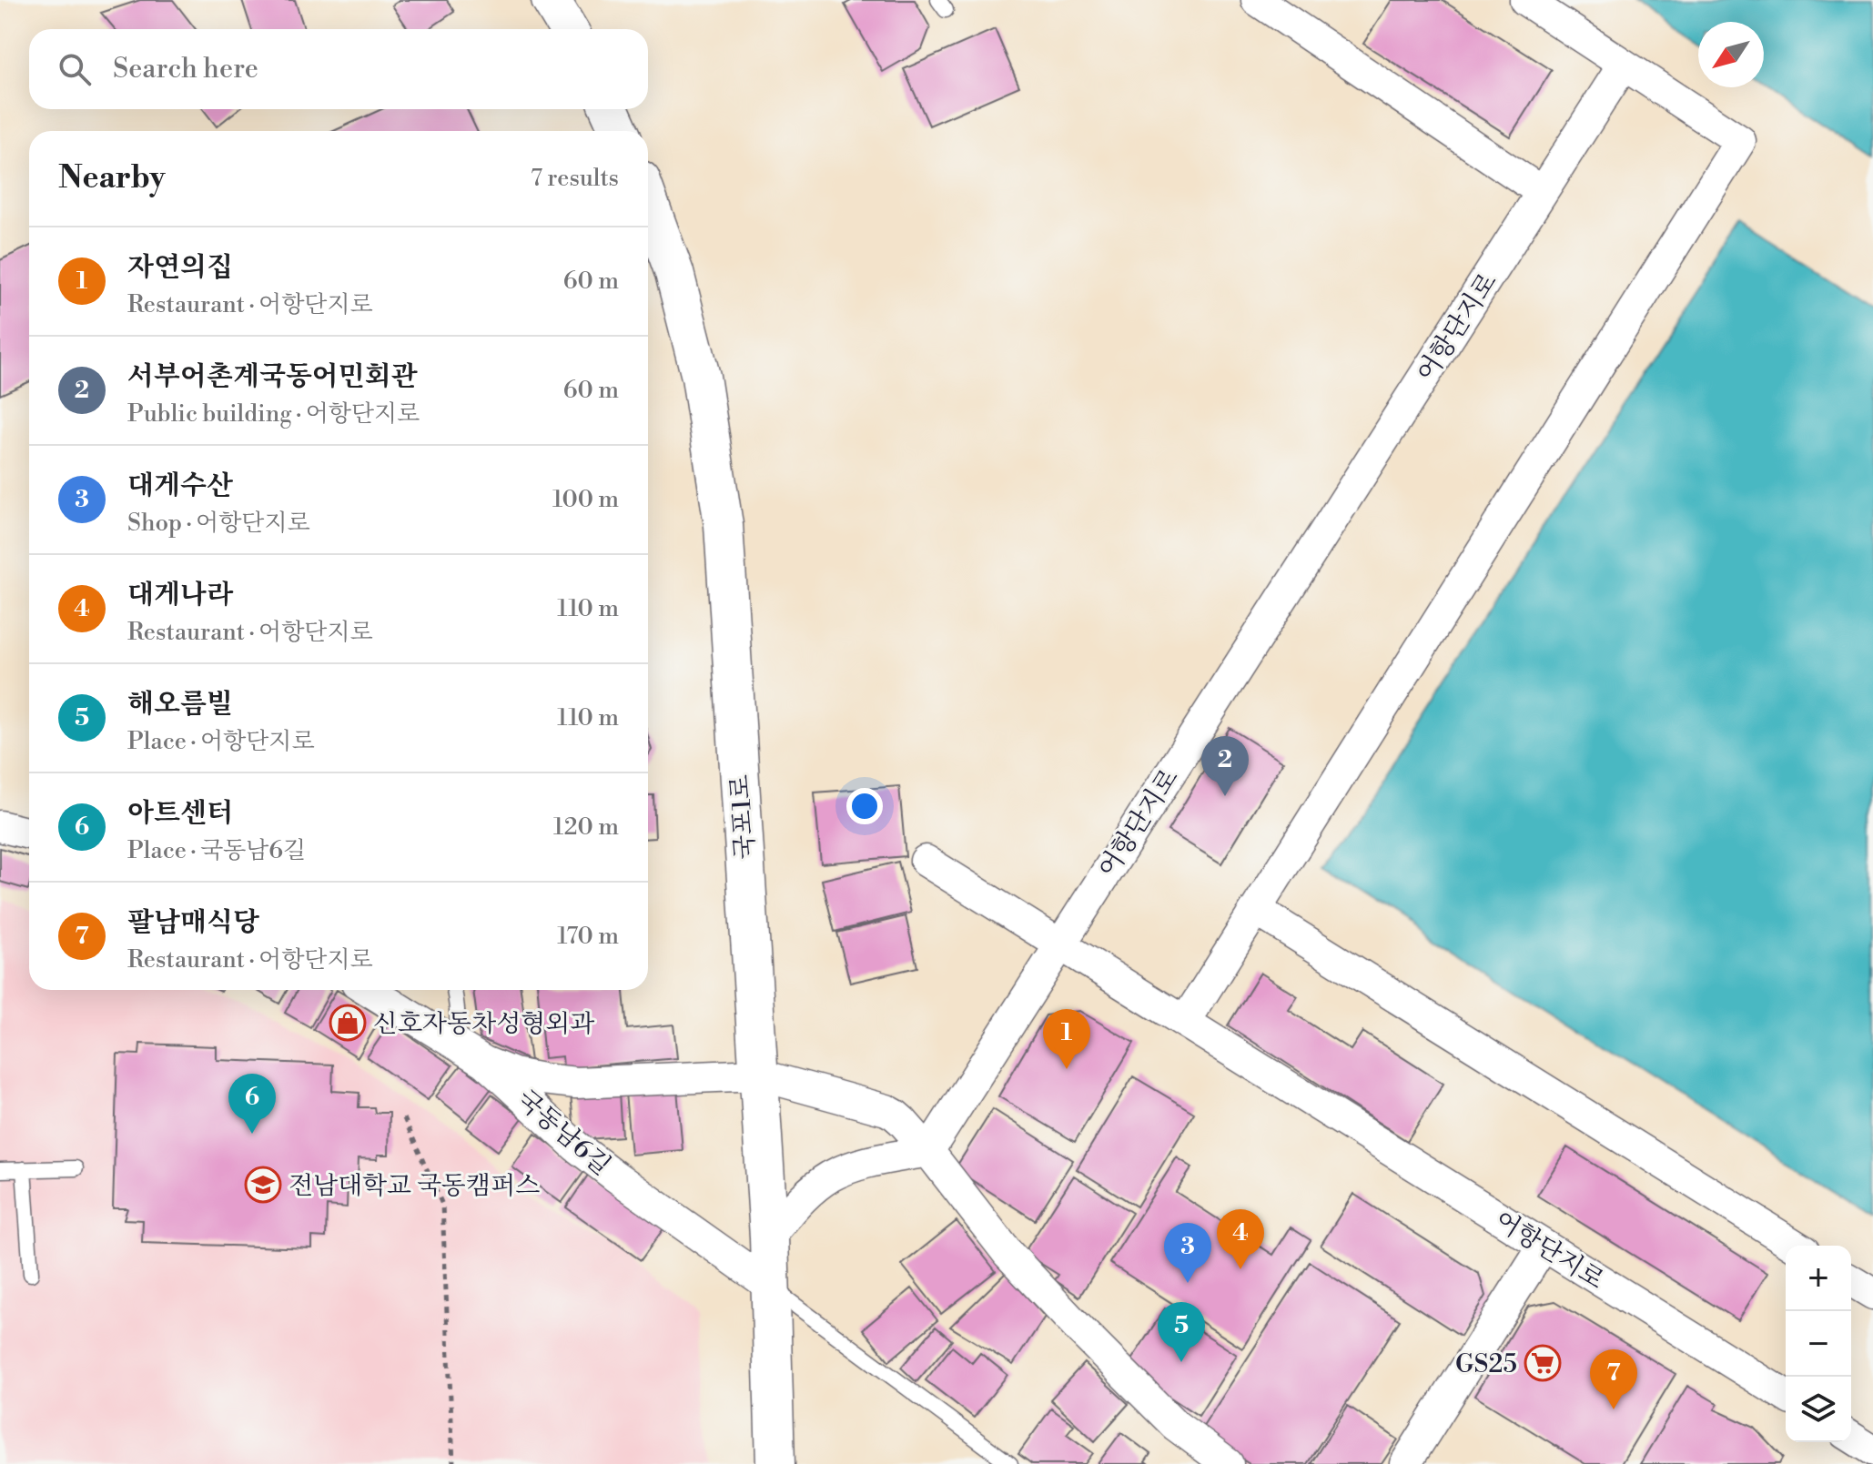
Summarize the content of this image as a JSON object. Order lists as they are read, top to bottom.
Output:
{
  "streets": {
    "street": ["어항단지로", "국포1로", "국동남6길"]
  },
  "crossings": [
    ["국포1로", "국동남6길"]
  ],
  "places": {
    "shop": ["신호자동차성형외과"],
    "school or university": ["전남대학교 국동캠퍼스"],
    "supermarket": ["GS25"]
  },
  "north": "bottom left",
  "page": {
    "search": "Search here",
    "heading": ["Nearby", "7 results"],
    "list": [
      {
        "mark": "1",
        "name": "자연의집",
        "note": "Restaurant · 어항단지로",
        "value": "60 m"
      },
      {
        "mark": "2",
        "name": "서부어촌계국동어민회관",
        "note": "Public building · 어항단지로",
        "value": "60 m"
      },
      {
        "mark": "3",
        "name": "대게수산",
        "note": "Shop · 어항단지로",
        "value": "100 m"
      },
      {
        "mark": "4",
        "name": "대게나라",
        "note": "Restaurant · 어항단지로",
        "value": "110 m"
      },
      {
        "mark": "5",
        "name": "해오름빌",
        "note": "Place · 어항단지로",
        "value": "110 m"
      },
      {
        "mark": "6",
        "name": "아트센터",
        "note": "Place · 국동남6길",
        "value": "120 m"
      },
      {
        "mark": "7",
        "name": "팔남매식당",
        "note": "Restaurant · 어항단지로",
        "value": "170 m"
      }
    ],
    "pins": [
      "2",
      "1",
      "6",
      "4",
      "3",
      "5",
      "7"
    ],
    "map_buttons": ["+", "−"]
  }
}
